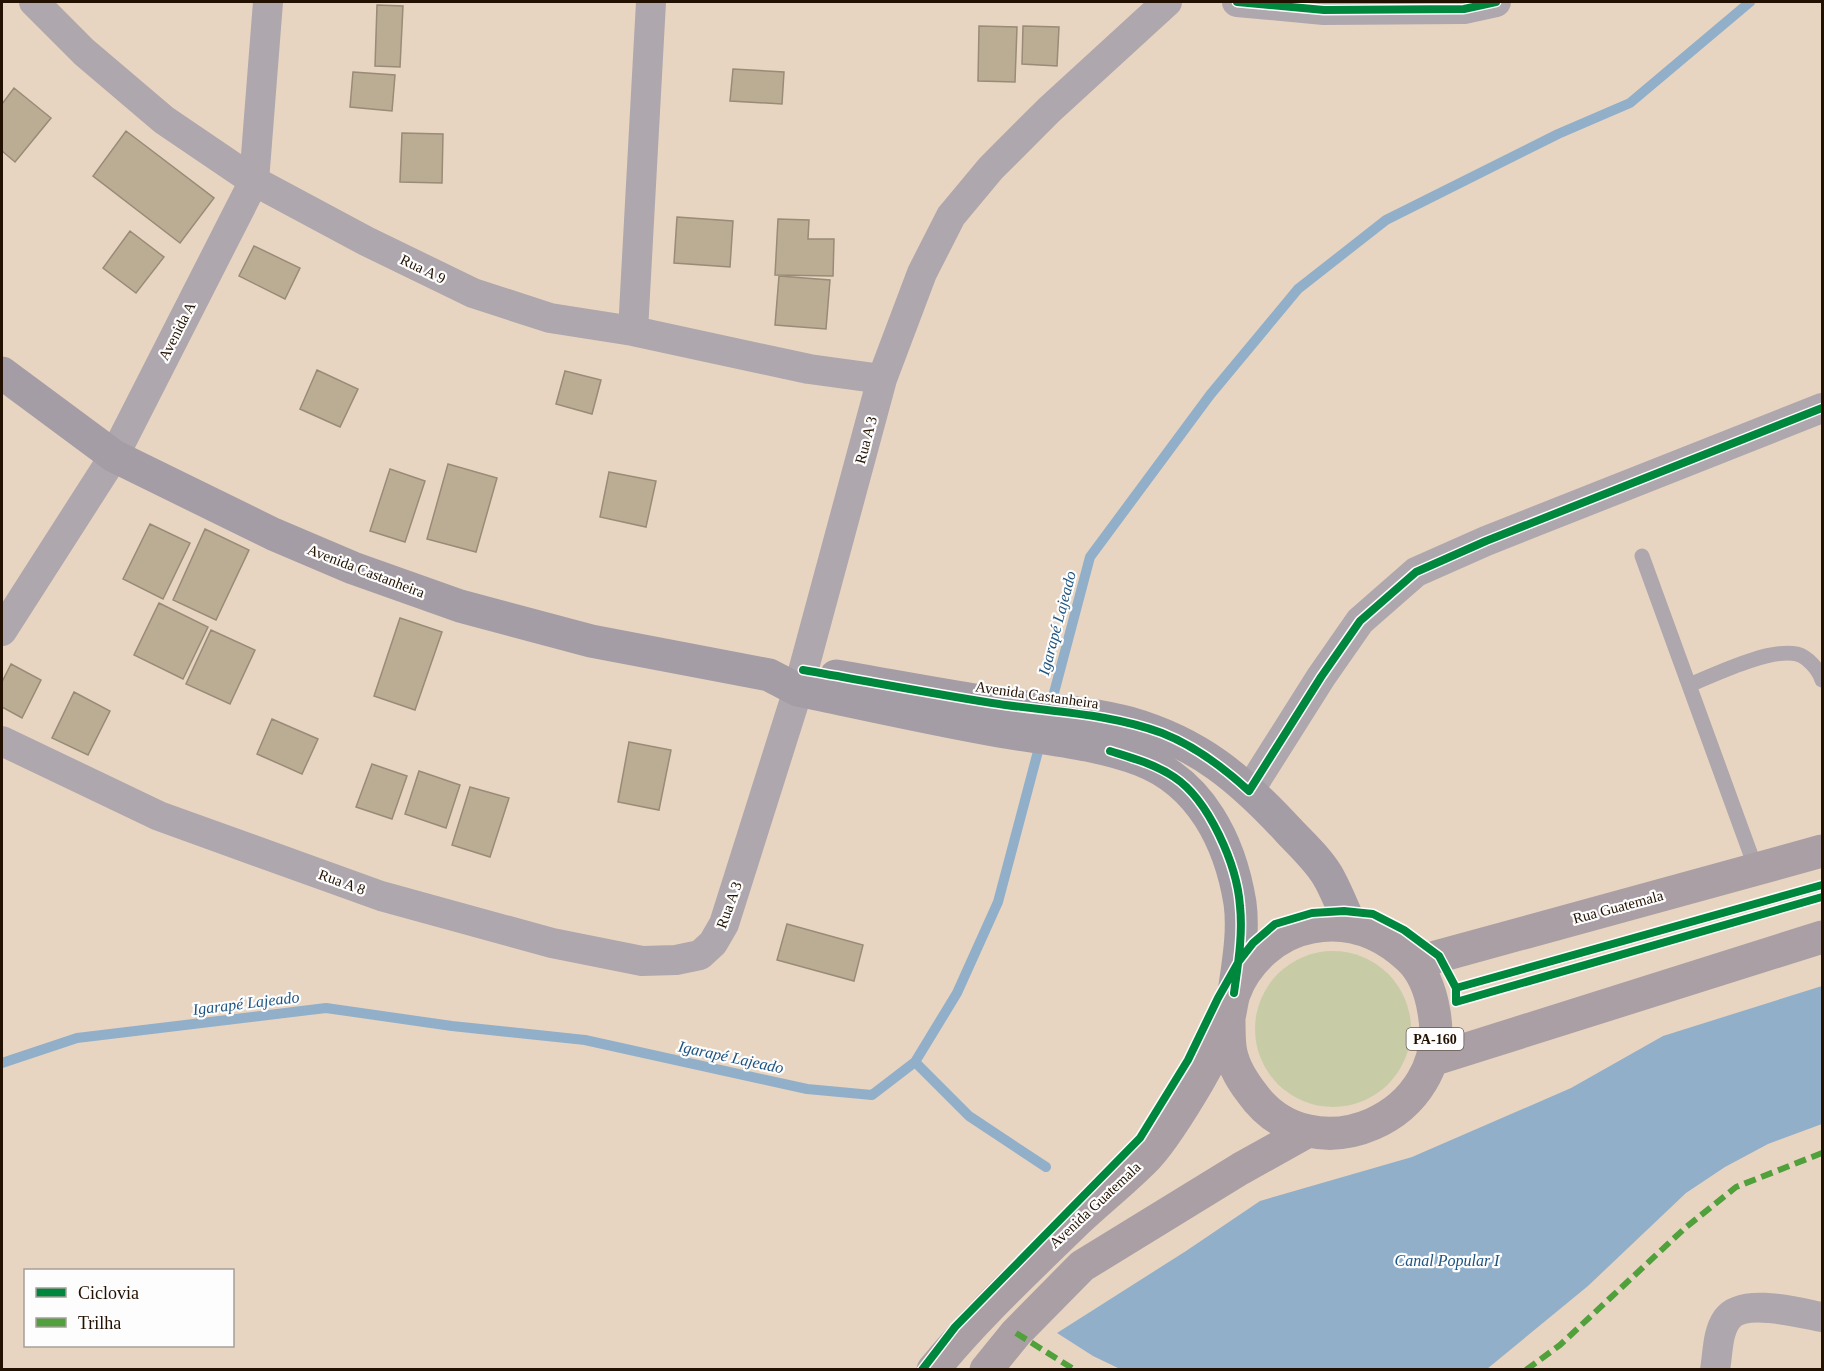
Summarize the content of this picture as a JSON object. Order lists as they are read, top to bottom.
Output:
{
  "streets": {
    "main road": ["Rua Guatemala", "PA-160", "Avenida Guatemala"],
    "street": [
      "Rua A 9",
      "Avenida A",
      "Rua A 3",
      "Avenida Castanheira",
      "Rua A 8"
    ]
  },
  "crossings": [
    ["Rua A 9", "Avenida A"],
    ["Rua A 9", "Rua A 3"],
    ["Avenida A", "Avenida Castanheira"],
    ["Rua A 3", "Avenida Castanheira"],
    ["Rua A 3", "Rua A 8"],
    ["Avenida Castanheira", "Rua Guatemala"],
    ["Avenida Castanheira", "PA-160"],
    ["Avenida Castanheira", "Avenida Guatemala"],
    ["Rua Guatemala", "PA-160"],
    ["Rua Guatemala", "Avenida Guatemala"],
    ["PA-160", "Avenida Guatemala"]
  ],
  "water": ["Igarapé Lajeado", "Canal Popular I"],
  "legend": ["Ciclovia", "Trilha"]
}
